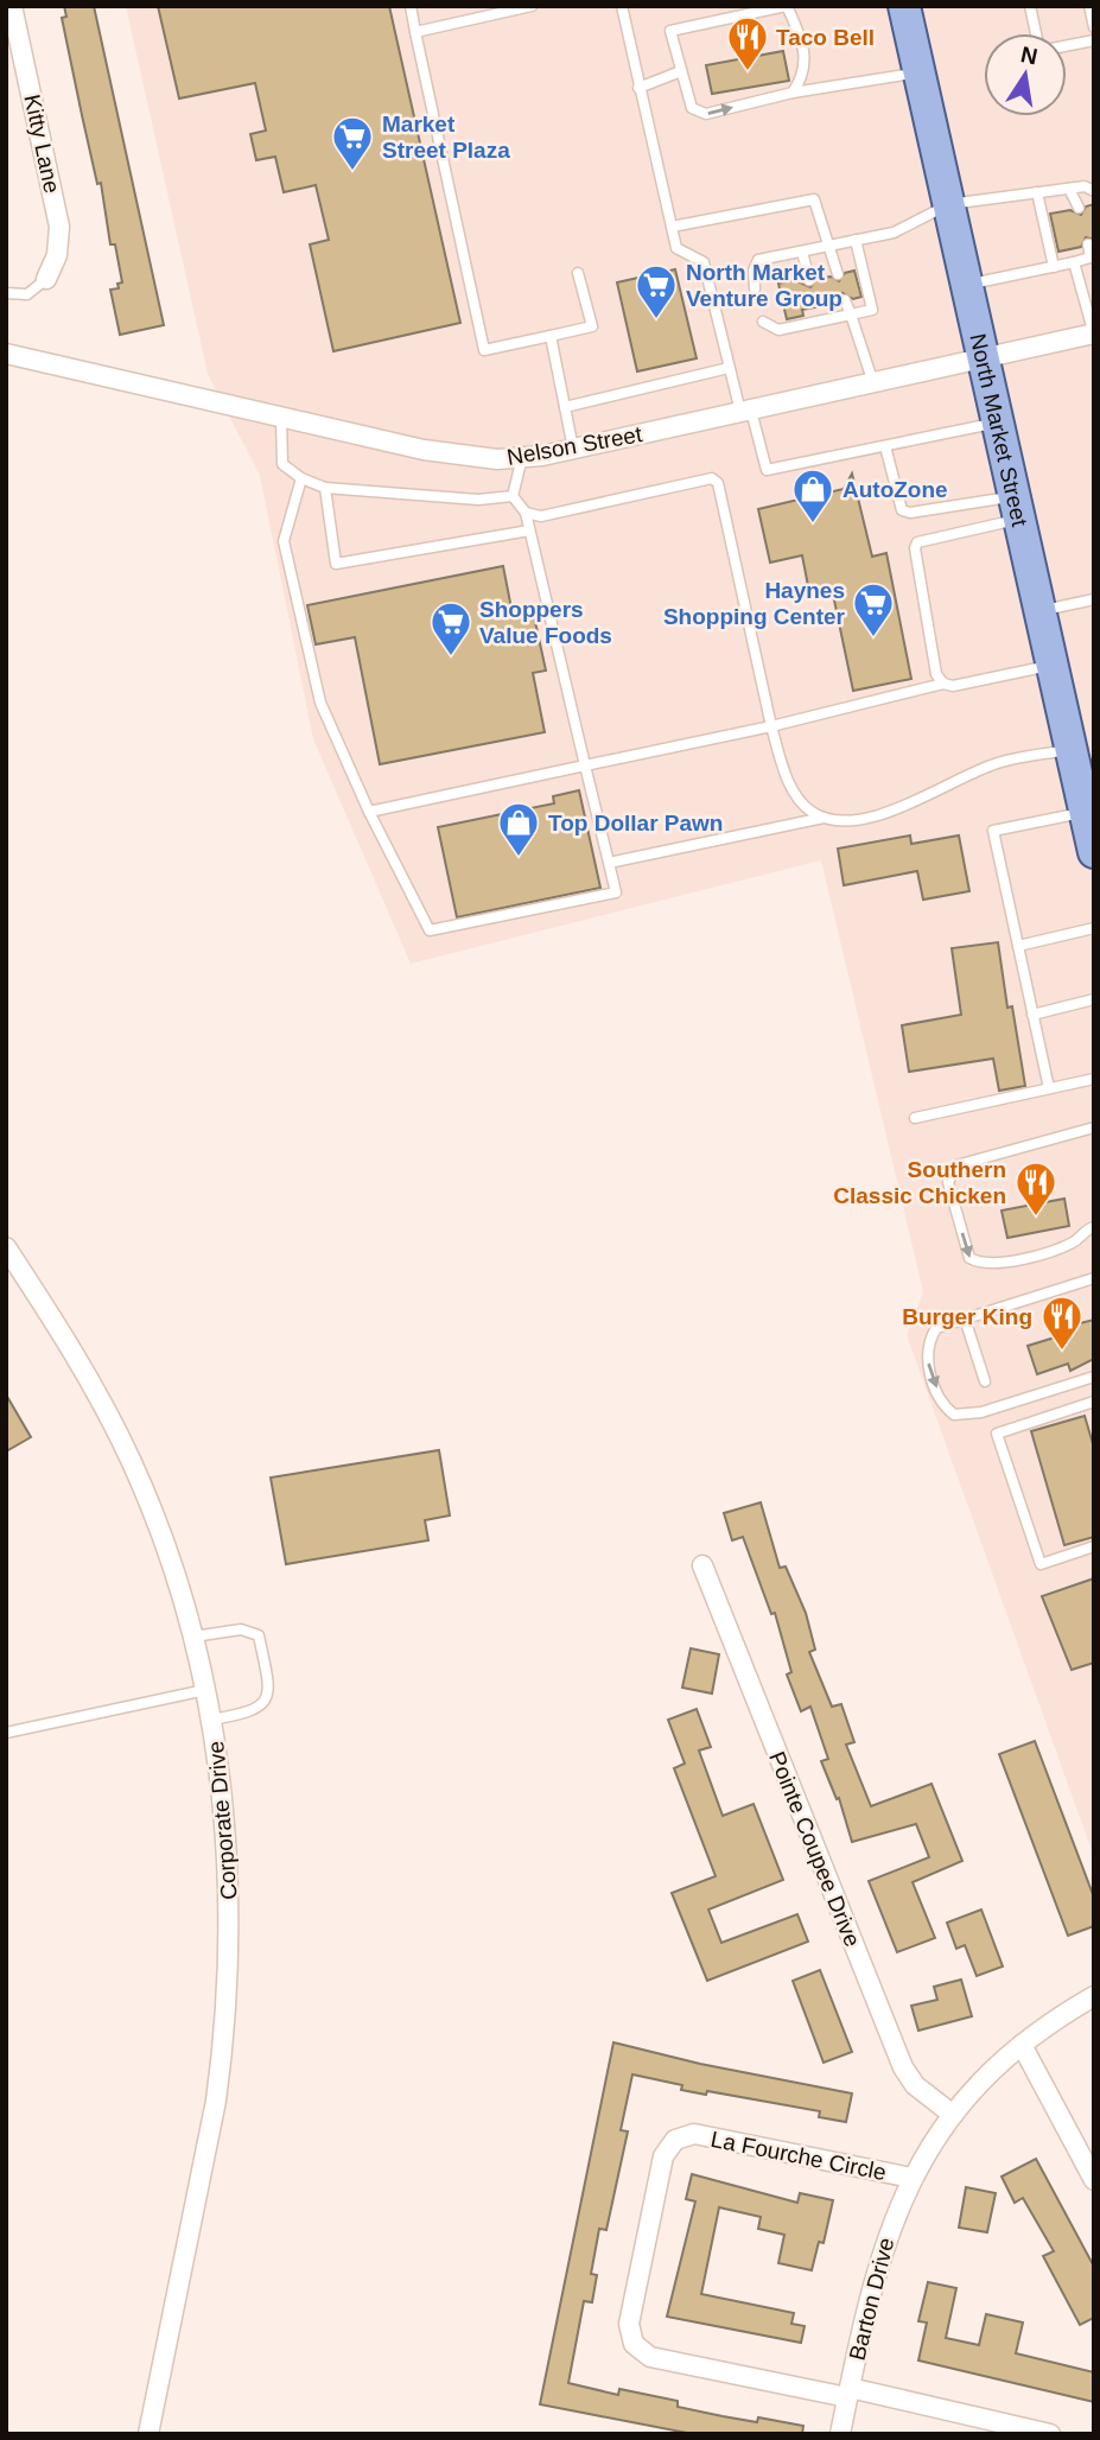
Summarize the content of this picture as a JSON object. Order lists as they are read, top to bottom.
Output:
{
  "streets": {
    "main road": ["North Market Street"],
    "street": [
      "Kitty Lane",
      "Nelson Street",
      "Corporate Drive",
      "Pointe Coupee Drive",
      "La Fourche Circle",
      "Barton Drive"
    ]
  },
  "crossings": [
    ["North Market Street", "Nelson Street"],
    ["Pointe Coupee Drive", "Barton Drive"],
    ["La Fourche Circle", "Barton Drive"]
  ],
  "places": {
    "restaurant": ["Taco Bell", "Southern Classic Chicken", "Burger King"],
    "supermarket": [
      "Market Street Plaza",
      "North Market Venture Group",
      "Haynes Shopping Center",
      "Shoppers Value Foods"
    ],
    "shop": ["AutoZone", "Top Dollar Pawn"]
  },
  "north": "top"
}
